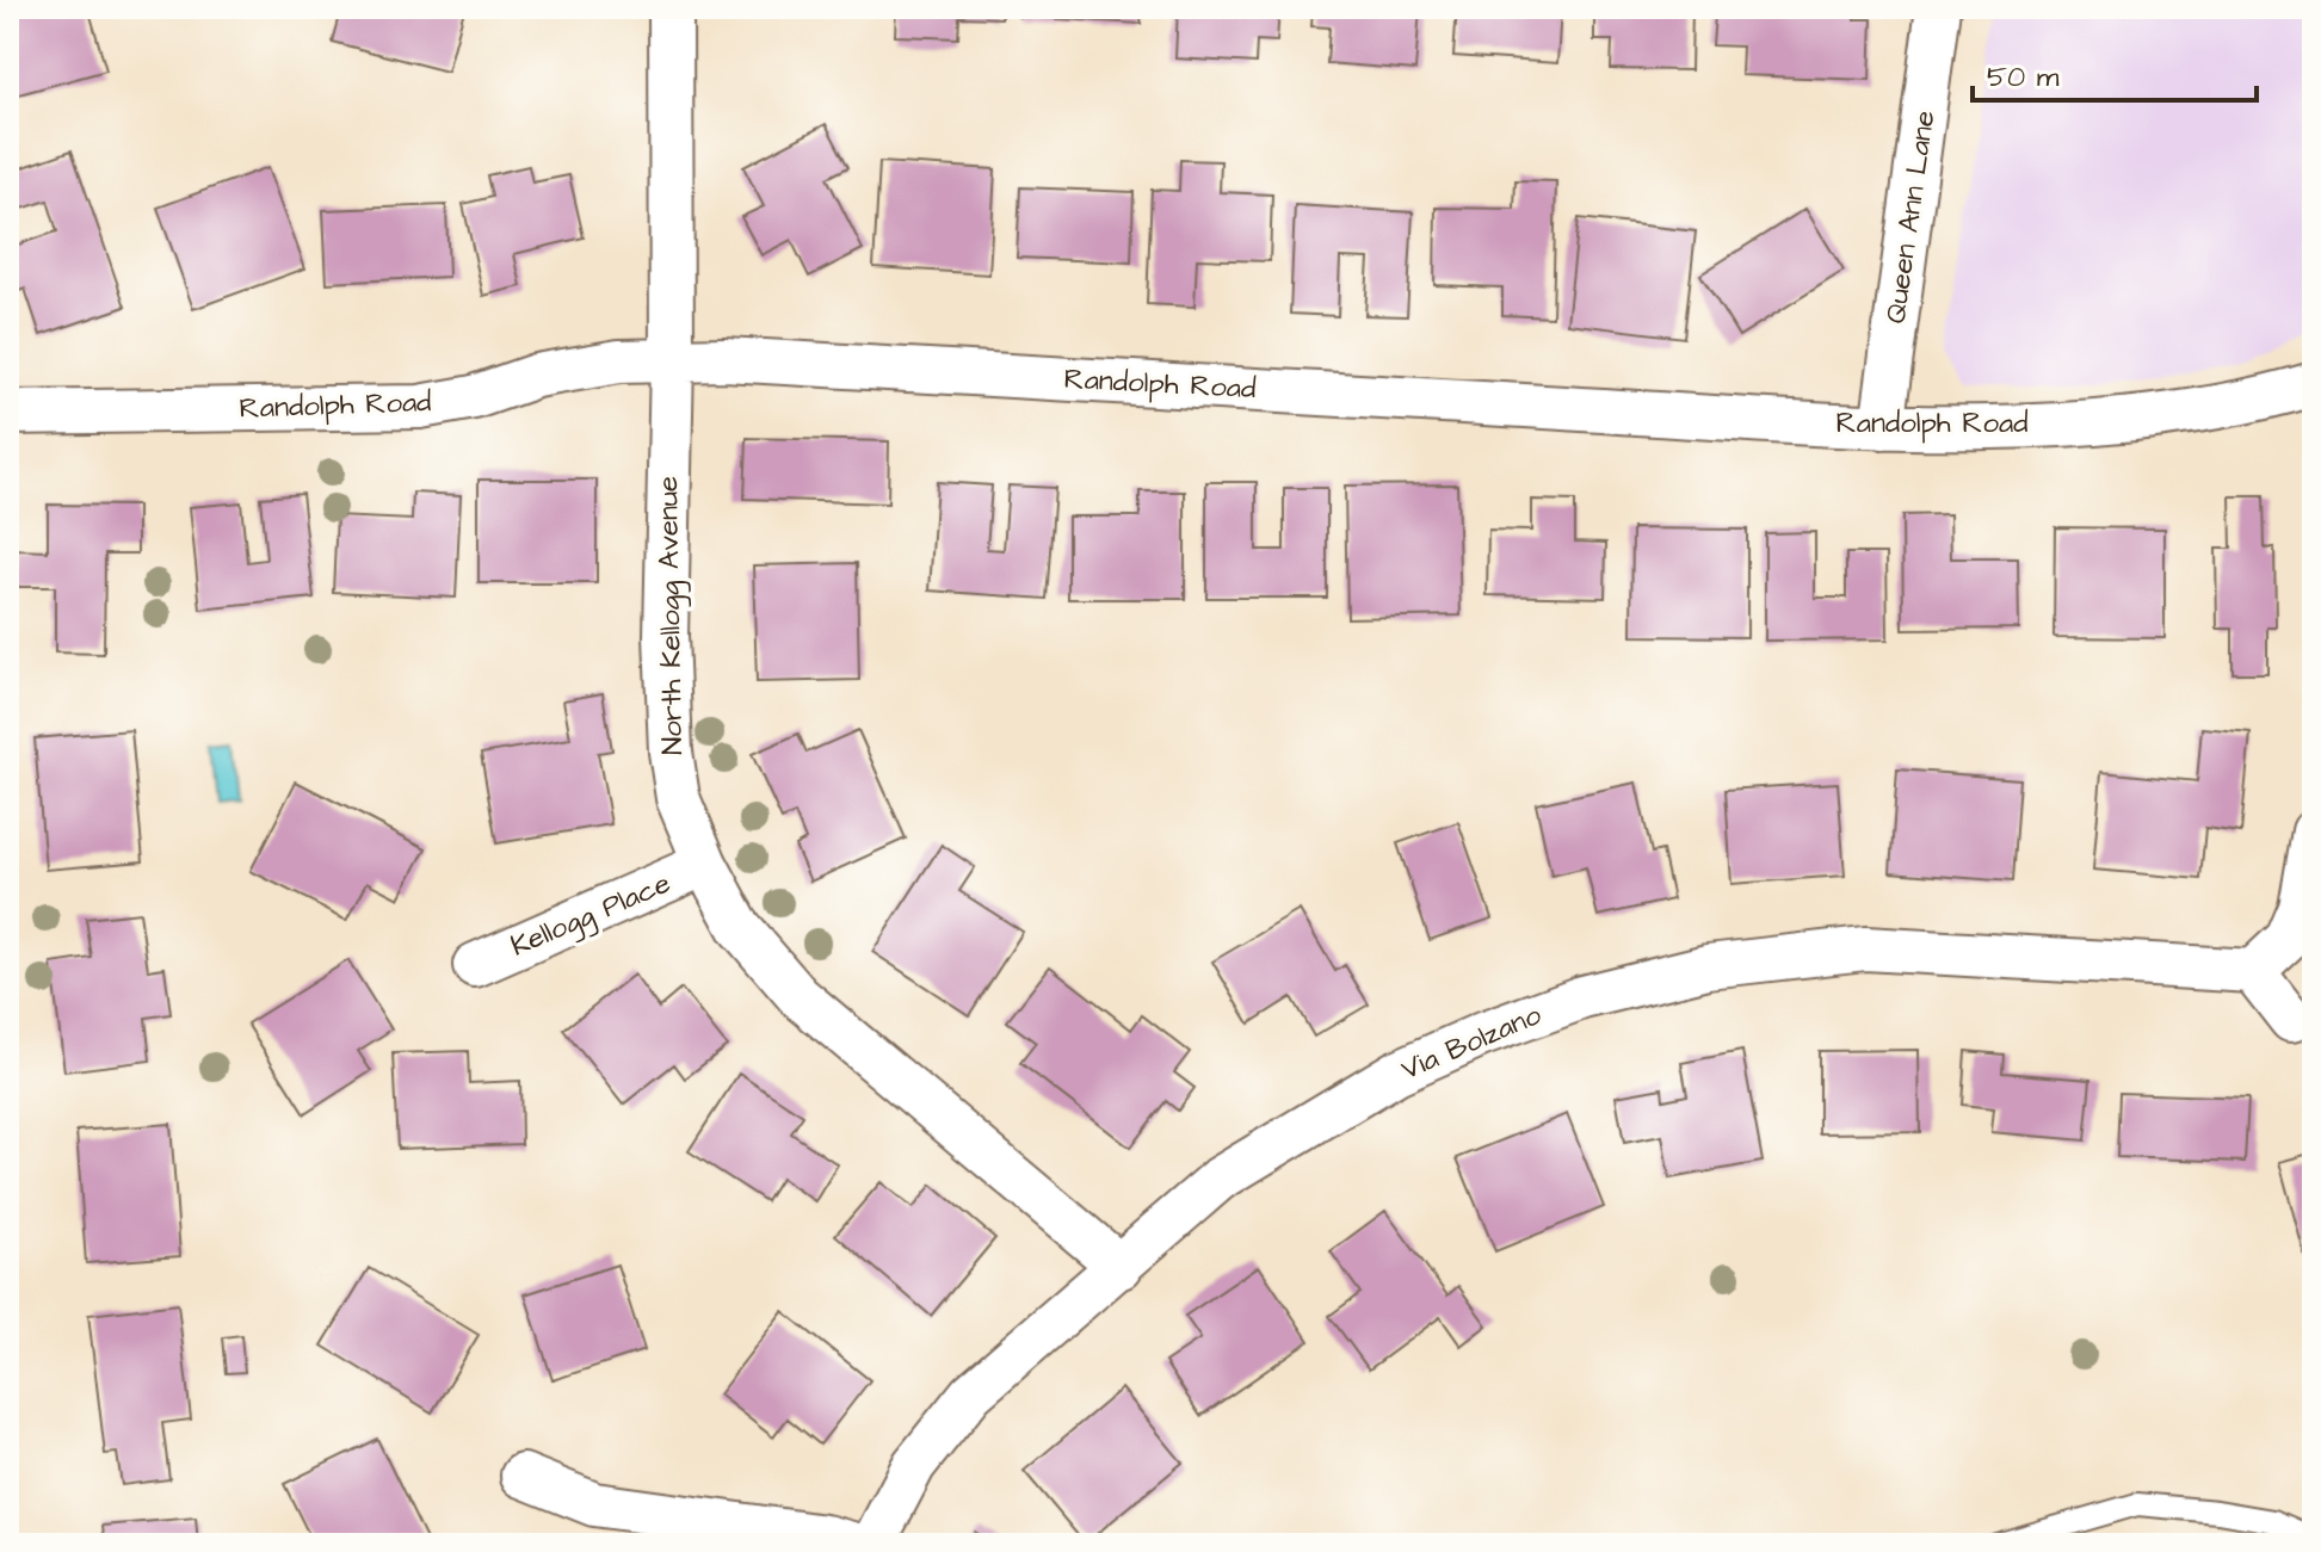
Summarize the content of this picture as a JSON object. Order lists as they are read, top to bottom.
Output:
{
  "streets": {
    "street": [
      "Queen Ann Lane",
      "Randolph Road",
      "North Kellogg Avenue",
      "Kellogg Place",
      "Via Bolzano"
    ]
  },
  "crossings": [
    ["Queen Ann Lane", "Randolph Road"],
    ["Randolph Road", "North Kellogg Avenue"],
    ["North Kellogg Avenue", "Kellogg Place"],
    ["North Kellogg Avenue", "Via Bolzano"]
  ],
  "scale_bar": "50 m"
}
